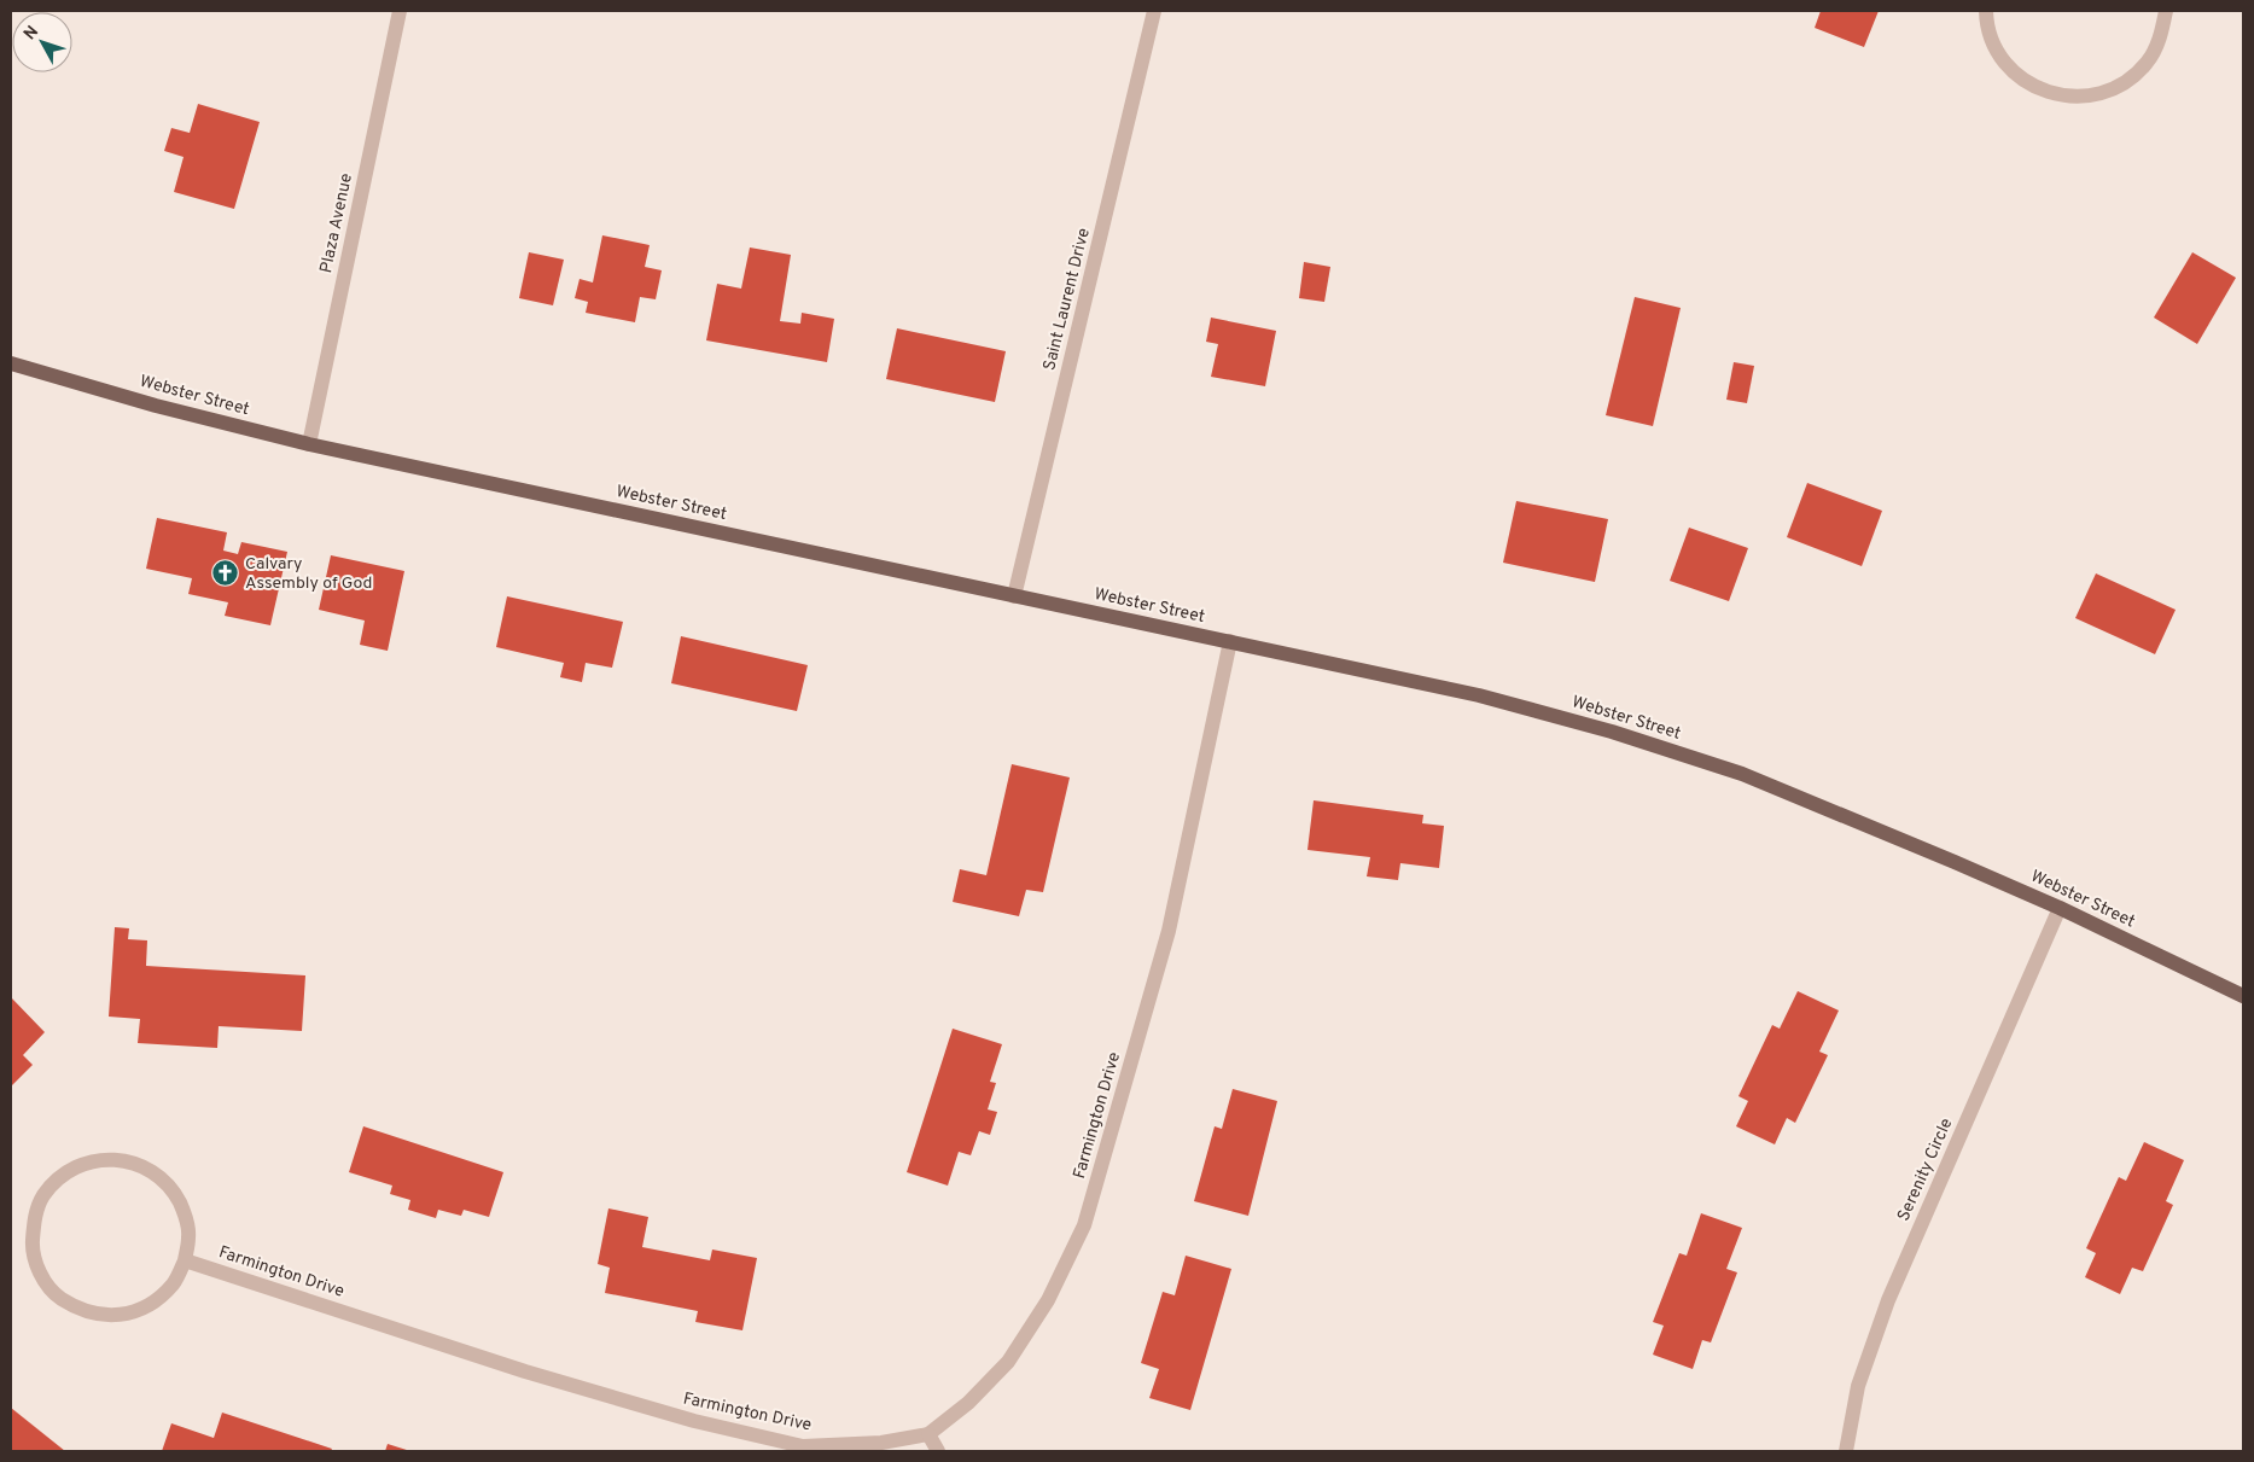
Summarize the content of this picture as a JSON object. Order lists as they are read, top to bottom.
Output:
{
  "streets": {
    "main road": ["Webster Street"],
    "street": [
      "Plaza Avenue",
      "Saint Laurent Drive",
      "Farmington Drive",
      "Serenity Circle"
    ]
  },
  "crossings": [
    ["Plaza Avenue", "Webster Street"],
    ["Saint Laurent Drive", "Webster Street"],
    ["Webster Street", "Farmington Drive"],
    ["Webster Street", "Serenity Circle"]
  ],
  "places": {
    "church": ["Calvary Assembly of God"]
  },
  "north": "top left"
}
